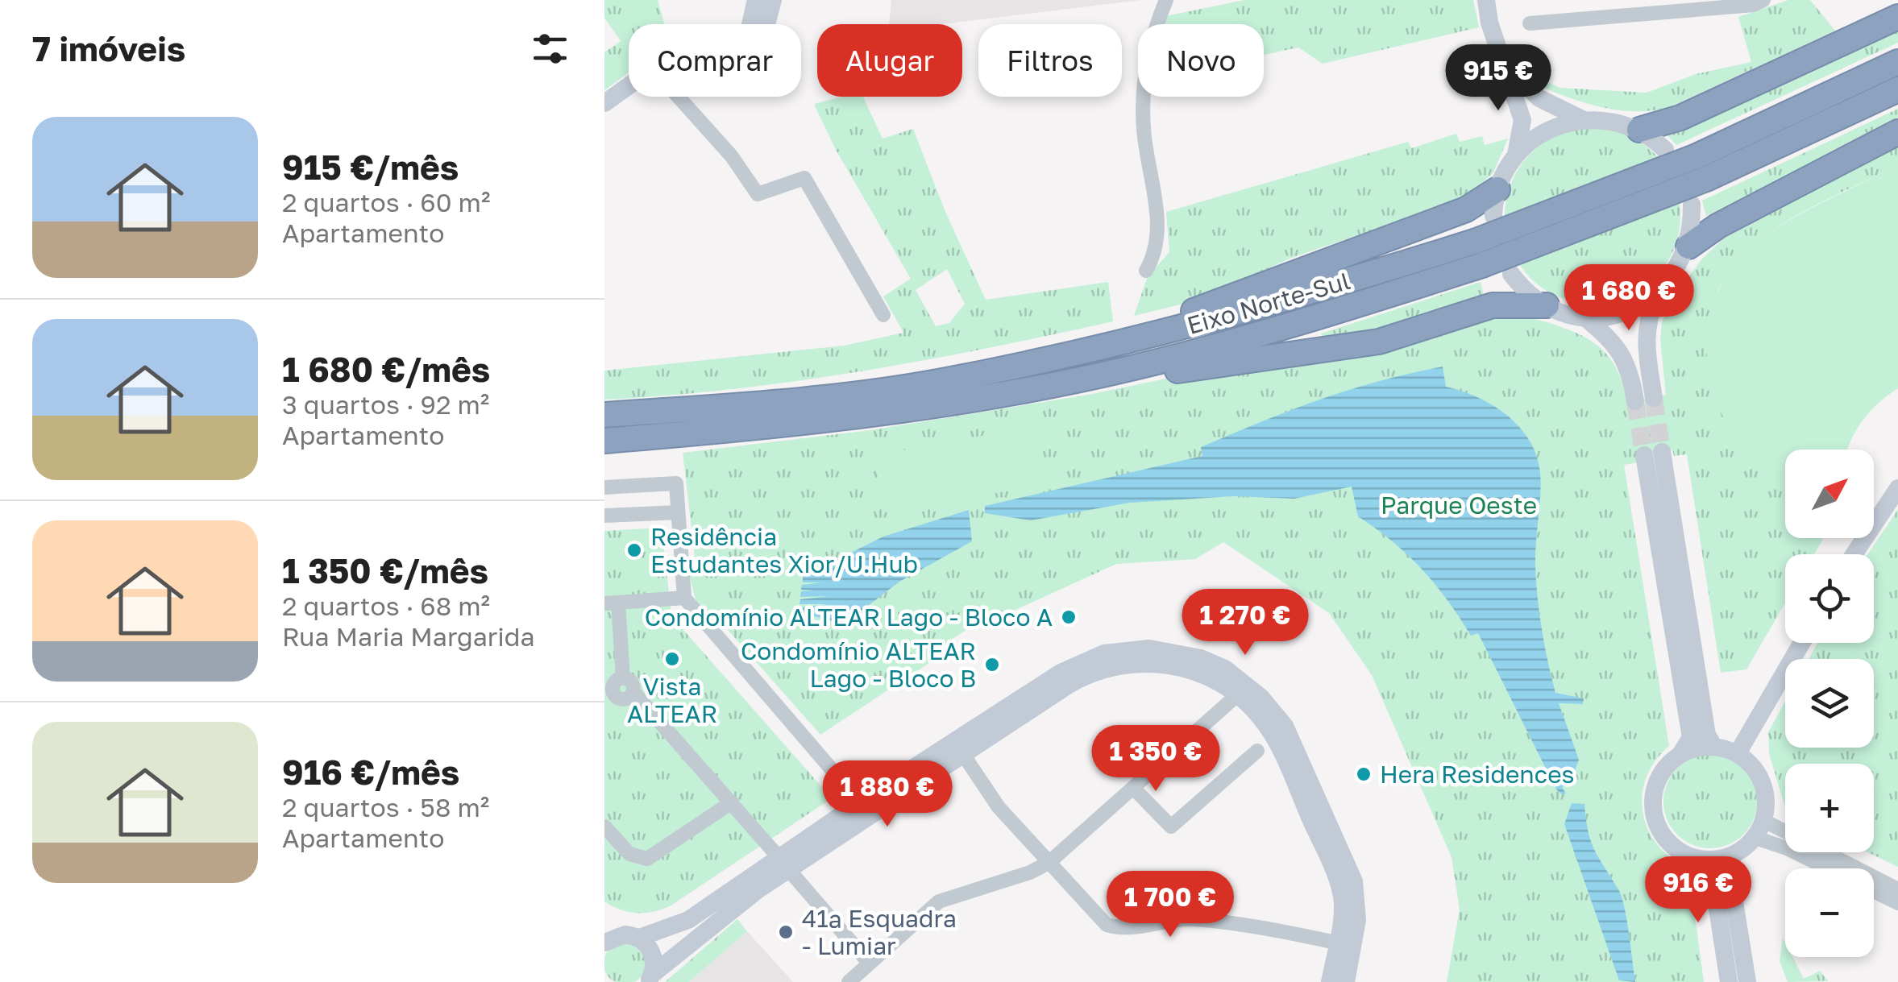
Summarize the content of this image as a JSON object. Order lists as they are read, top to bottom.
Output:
{
  "streets": {
    "highway": ["Eixo Norte-Sul"]
  },
  "parks": ["Parque Oeste"],
  "places": [
    "Residência Estudantes Xior/U.Hub",
    "Condomínio ALTEAR Lago - Bloco A",
    "Vista ALTEAR",
    "Condomínio ALTEAR Lago - Bloco B",
    "Hera Residences",
    "41ª Esquadra - Lumiar"
  ],
  "north": "top right",
  "page": {
    "heading": "7 imóveis",
    "chip": [
      "Comprar",
      "Alugar",
      "Filtros",
      "Novo"
    ],
    "price": [
      "915 €",
      "1 680 €",
      "1 270 €",
      "1 350 €",
      "1 880 €",
      "916 €",
      "1 700 €"
    ],
    "list": [
      {
        "name": "915 €/mês",
        "note": "2 quartos · 60 m² · Apartamento"
      },
      {
        "name": "1 680 €/mês",
        "note": "3 quartos · 92 m² · Apartamento"
      },
      {
        "name": "1 350 €/mês",
        "note": "2 quartos · 68 m² · Rua Maria Margarida"
      },
      {
        "name": "916 €/mês",
        "note": "2 quartos · 58 m² · Apartamento"
      }
    ],
    "map_buttons": ["+", "−"]
  }
}
